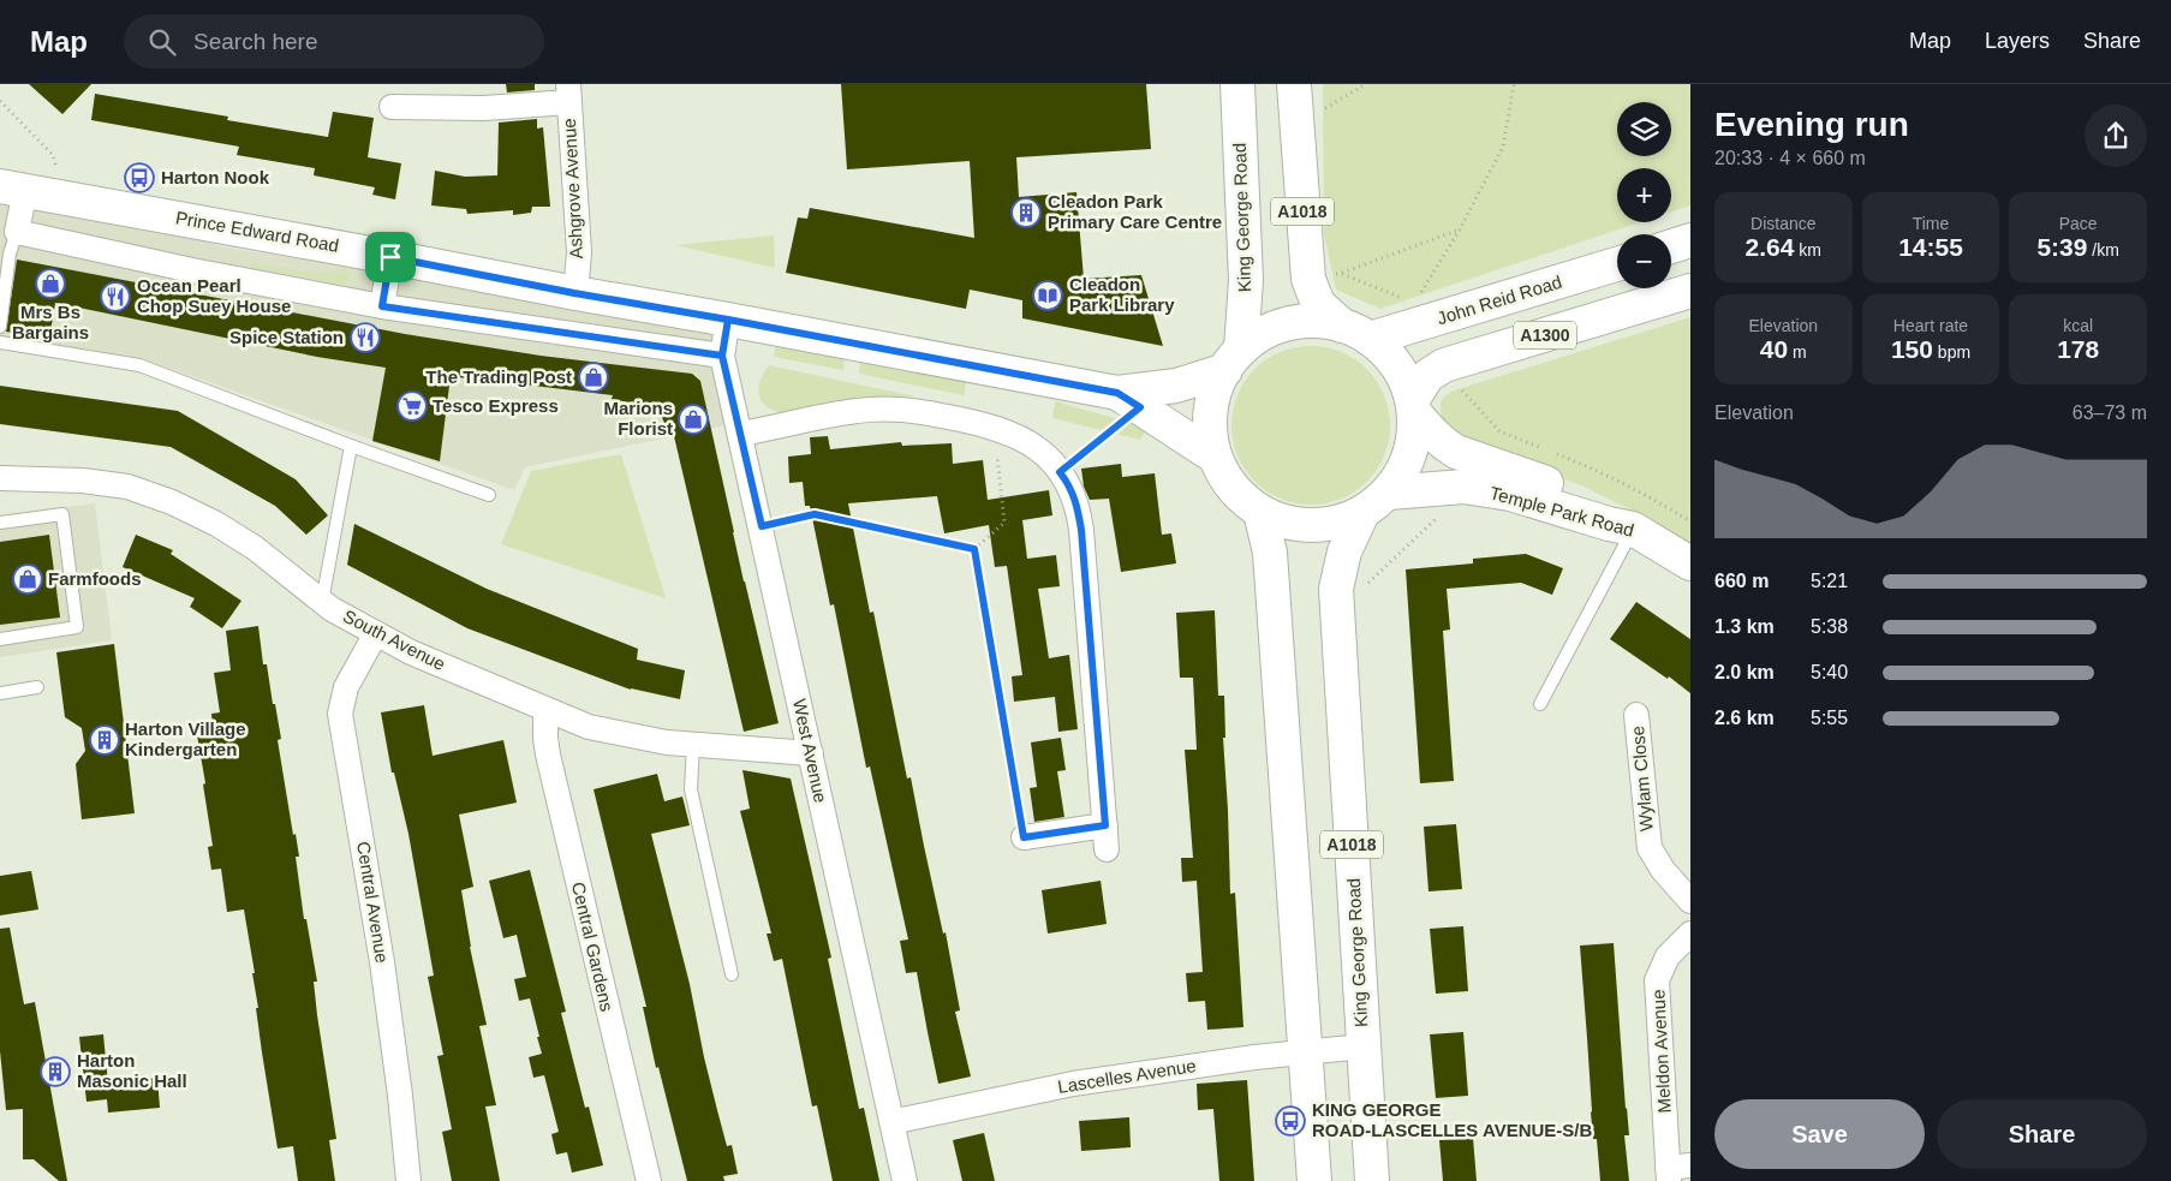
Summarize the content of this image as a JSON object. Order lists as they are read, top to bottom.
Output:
{
  "streets": {
    "main road": [
      "A1018",
      "King George Road",
      "Prince Edward Road",
      "John Reid Road",
      "A1300",
      "Temple Park Road"
    ],
    "street": [
      "Ashgrove Avenue",
      "South Avenue",
      "West Avenue",
      "Wylam Close",
      "Central Avenue",
      "Central Gardens",
      "Meldon Avenue",
      "Lascelles Avenue"
    ]
  },
  "crossings": [
    ["Ashgrove Avenue", "Prince Edward Road"],
    ["A1018", "King George Road"],
    ["A1018", "Prince Edward Road"],
    ["A1018", "John Reid Road"],
    ["A1018", "A1300"],
    ["A1018", "Temple Park Road"],
    ["King George Road", "Prince Edward Road"],
    ["King George Road", "John Reid Road"],
    ["King George Road", "A1300"],
    ["King George Road", "Temple Park Road"],
    ["King George Road", "Lascelles Avenue"],
    ["Prince Edward Road", "John Reid Road"],
    ["Prince Edward Road", "A1300"],
    ["Prince Edward Road", "Temple Park Road"],
    ["Prince Edward Road", "West Avenue"],
    ["John Reid Road", "A1300"],
    ["John Reid Road", "Temple Park Road"],
    ["A1300", "Temple Park Road"],
    ["South Avenue", "West Avenue"],
    ["South Avenue", "Central Avenue"],
    ["South Avenue", "Central Gardens"],
    ["West Avenue", "Lascelles Avenue"]
  ],
  "places": {
    "bus stop": ["Harton Nook", "KING GEORGE ROAD-LASCELLES AVENUE-S/B"],
    "building": ["Cleadon Park Primary Care Centre", "Harton Village Kindergarten", "Harton Masonic Hall"],
    "shop": [
      "Mrs Bs Bargains",
      "The Trading Post",
      "Marions Florist",
      "Farmfoods"
    ],
    "library": ["Cleadon Park Library"],
    "restaurant": ["Ocean Pearl Chop Suey House", "Spice Station"],
    "supermarket": ["Tesco Express"]
  },
  "page": {
    "header": "Map",
    "search": "Search here",
    "nav": ["Map", "Layers", "Share"],
    "heading": ["Evening run", "20:33 · 4 × 660 m"],
    "map_buttons": ["+", "−"],
    "stats": [
      ["Distance", "2.64 km"],
      ["Time", "14:55"],
      ["Pace", "5:39 /km"],
      ["Elevation", "40 m"],
      ["Heart rate", "150 bpm"],
      ["kcal", "178"]
    ],
    "chart": ["Elevation", "63–73 m"],
    "list": [
      {
        "name": "660 m",
        "note": "5:21"
      },
      {
        "name": "1.3 km",
        "note": "5:38"
      },
      {
        "name": "2.0 km",
        "note": "5:40"
      },
      {
        "name": "2.6 km",
        "note": "5:55"
      }
    ],
    "buttons": ["Save", "Share"]
  }
}
